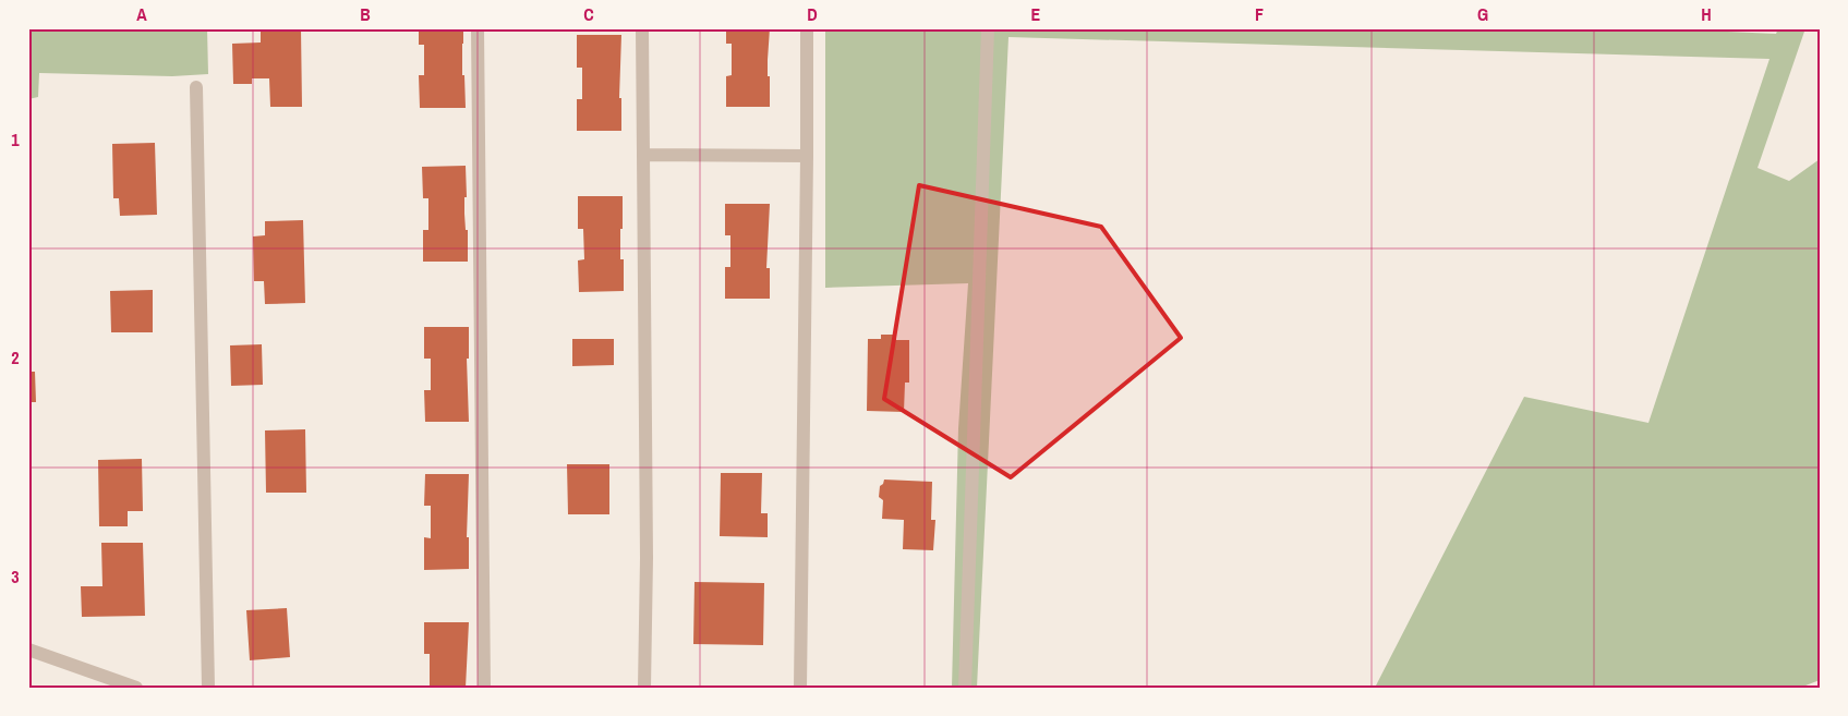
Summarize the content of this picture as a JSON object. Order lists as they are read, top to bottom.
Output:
{
  "grid": {
    "columns": [
      "A",
      "B",
      "C",
      "D",
      "E",
      "F",
      "G",
      "H"
    ],
    "rows": ["1", "2", "3"]
  }
}
